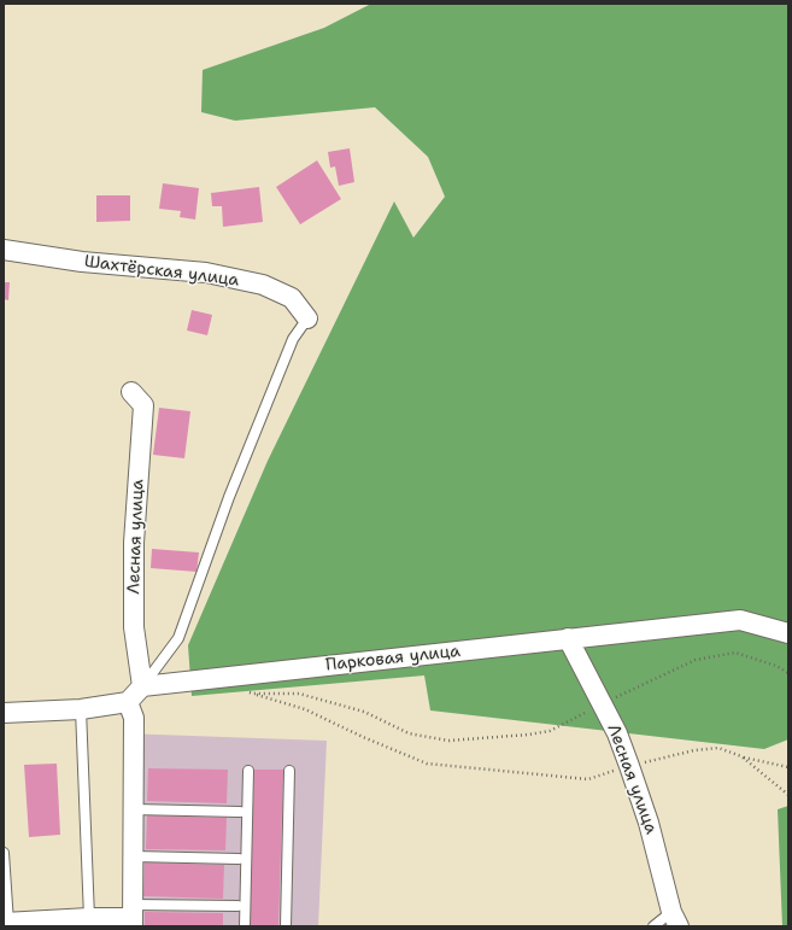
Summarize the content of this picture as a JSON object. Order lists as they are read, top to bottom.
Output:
{
  "streets": {
    "street": ["Шахтёрская улица", "Лесная улица", "Парковая улица"]
  },
  "crossings": [
    ["Лесная улица", "Парковая улица"]
  ]
}
